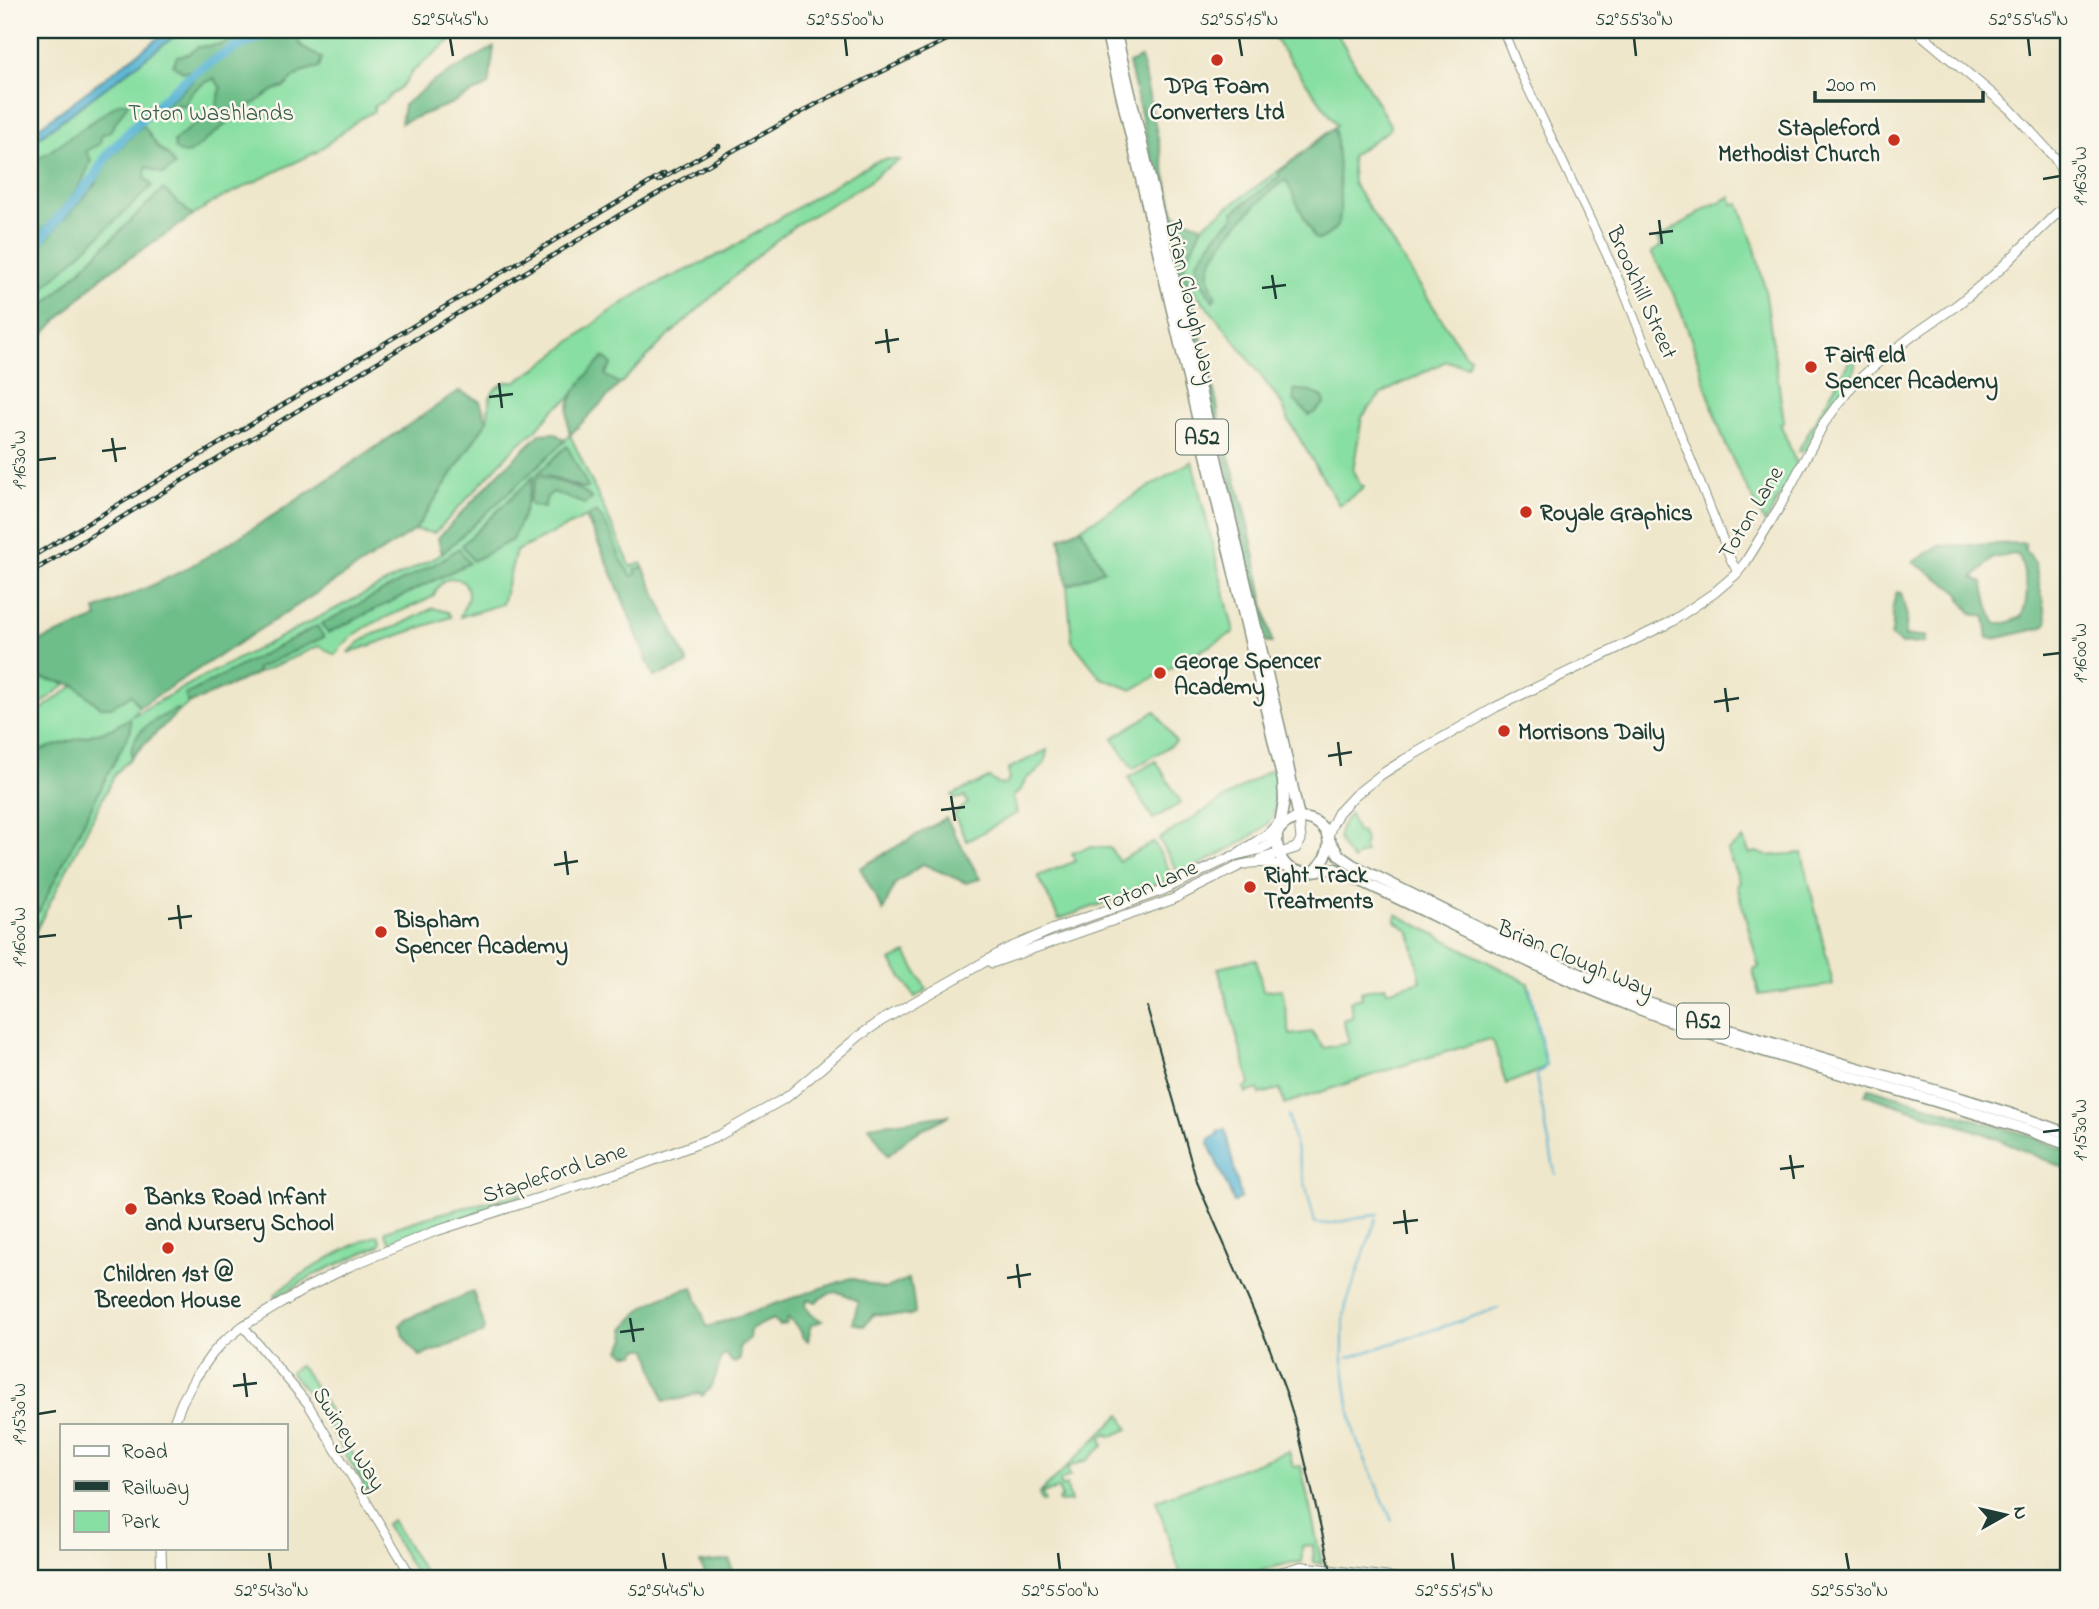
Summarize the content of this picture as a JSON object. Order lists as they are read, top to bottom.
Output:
{
  "streets": {
    "highway": ["Brian Clough Way", "A52"],
    "main road": ["Toton Lane", "Stapleford Lane"],
    "street": ["Brookhill Street", "Swiney Way"]
  },
  "crossings": [
    ["Brookhill Street", "Toton Lane"],
    ["Brian Clough Way", "Toton Lane"],
    ["Toton Lane", "Stapleford Lane"],
    ["Stapleford Lane", "Swiney Way"]
  ],
  "parks": ["Toton Washlands"],
  "places": [
    "DPG Foam Converters Ltd",
    "Stapleford Methodist Church",
    "Fairfield Spencer Academy",
    "Royale Graphics",
    "George Spencer Academy",
    "Morrisons Daily",
    "Right Track Treatments",
    "Bispham Spencer Academy",
    "Banks Road Infant and Nursery School",
    "Children 1st @ Breedon House"
  ],
  "legend": ["Road", "Railway", "Park"],
  "scale_bar": "200 m",
  "north": "right",
  "coordinates": [
    "52°54'45\"N",
    "52°55'00\"N",
    "52°55'15\"N",
    "52°55'30\"N",
    "52°55'45\"N",
    "1°16'30\"W",
    "1°16'00\"W",
    "1°15'30\"W",
    "52°54'30\"N"
  ]
}
